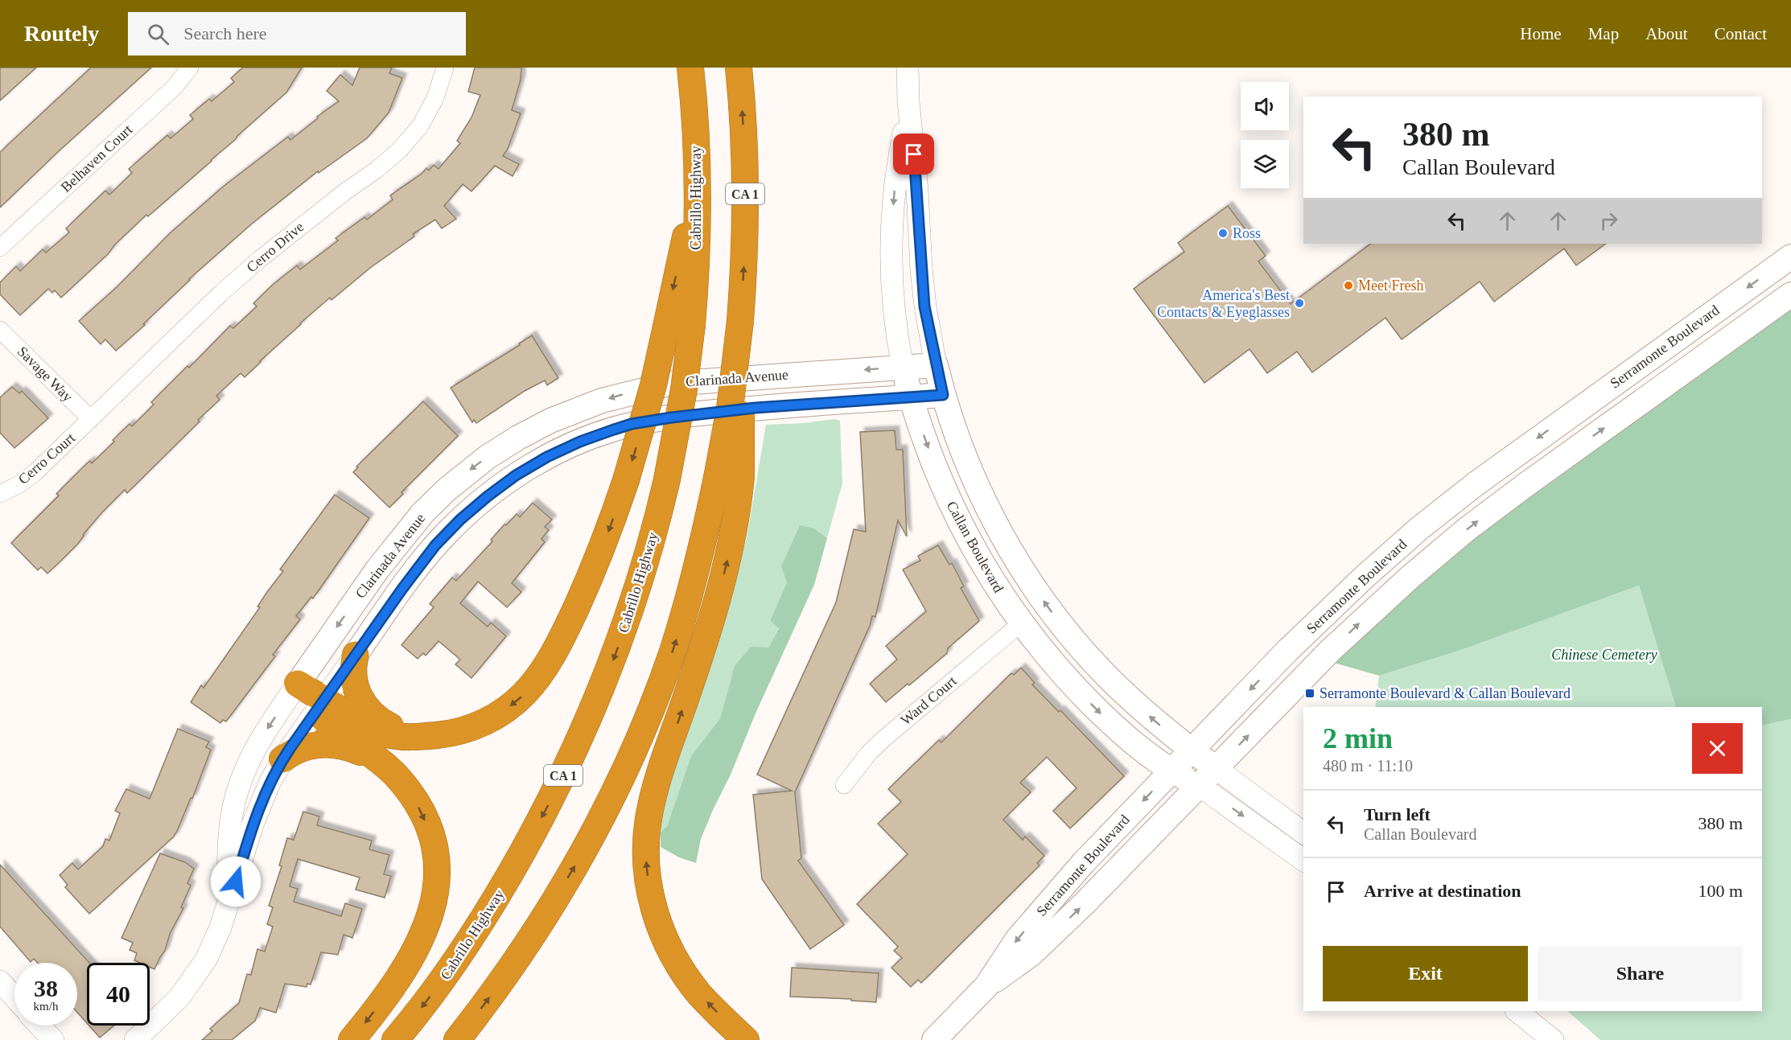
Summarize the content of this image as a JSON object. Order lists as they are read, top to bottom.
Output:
{
  "streets": {
    "highway": ["CA 1", "Cabrillo Highway"],
    "main road": ["Serramonte Boulevard", "Clarinada Avenue", "Callan Boulevard"],
    "street": [
      "Belhaven Court",
      "Cerro Drive",
      "Savage Way",
      "Cerro Court",
      "Ward Court"
    ]
  },
  "crossings": [
    ["Cerro Drive", "Savage Way"],
    ["Cerro Drive", "Cerro Court"],
    ["Serramonte Boulevard", "Callan Boulevard"],
    ["Savage Way", "Cerro Court"],
    ["Clarinada Avenue", "Callan Boulevard"],
    ["Callan Boulevard", "Ward Court"]
  ],
  "parks": ["Chinese Cemetery"],
  "places": {
    "other": ["Ross", "Meet Fresh", "America's Best Contacts & Eyeglasses"],
    "transit": ["Serramonte Boulevard & Callan Boulevard"]
  },
  "page": {
    "header": "Routely",
    "search": "Search here",
    "nav": [
      "Home",
      "Map",
      "About",
      "Contact"
    ],
    "turn": ["380 m", "Callan Boulevard"],
    "heading": ["2 min", "480 m · 11:10"],
    "list": [
      {
        "name": "Turn left",
        "note": "Callan Boulevard",
        "value": "380 m"
      },
      {
        "name": "Arrive at destination",
        "value": "100 m"
      }
    ],
    "buttons": ["Exit", "Share"],
    "speed": "38 km/h",
    "limit": "40"
  }
}
